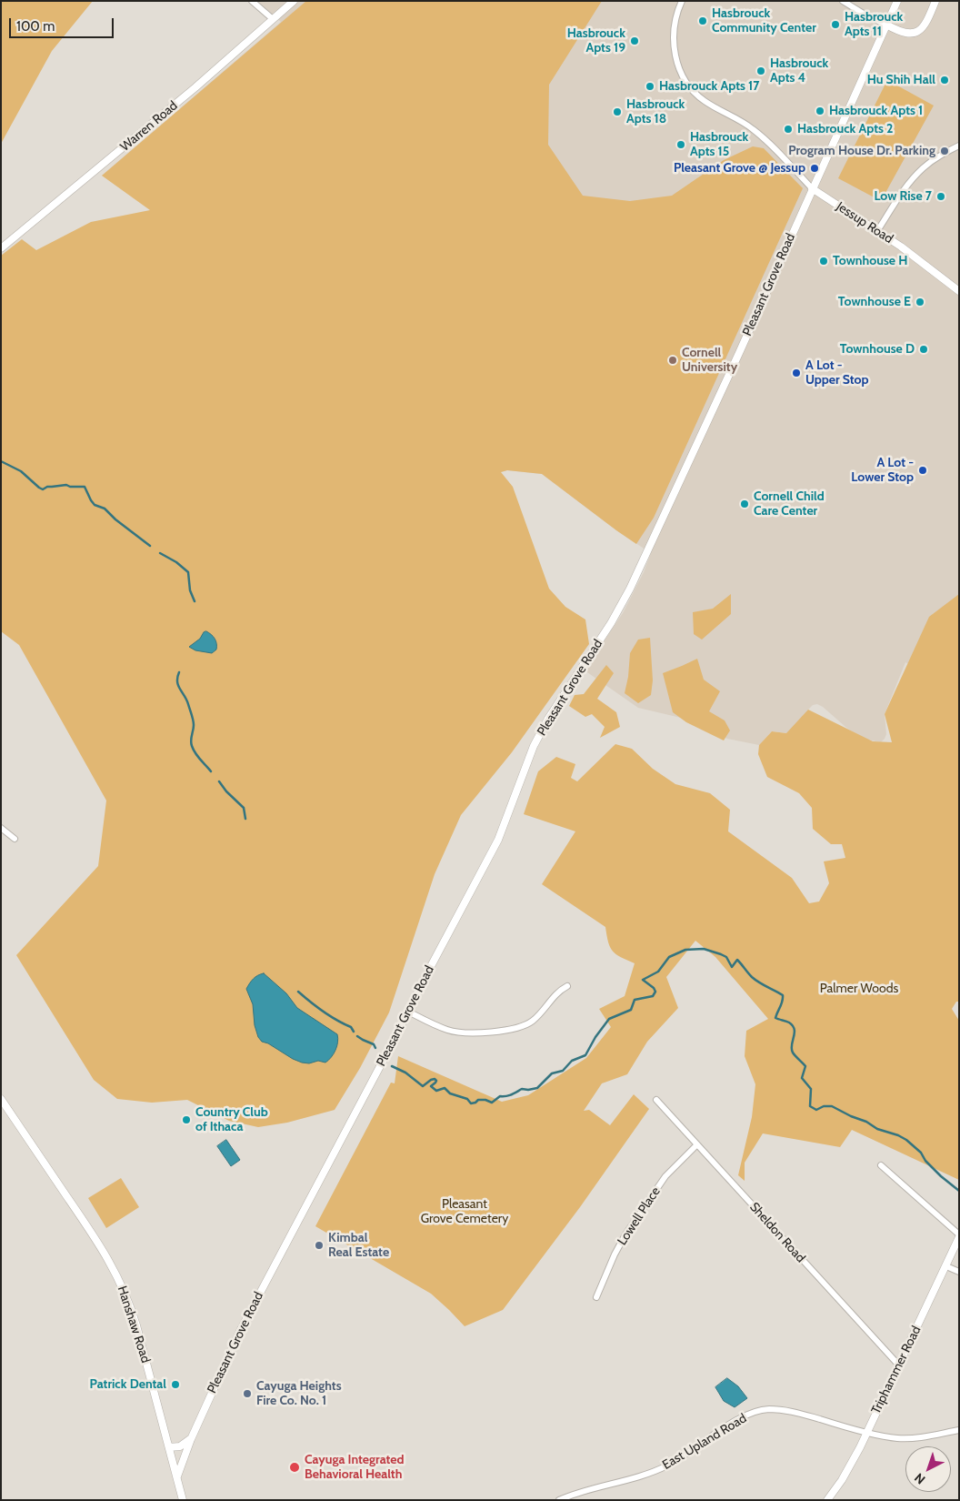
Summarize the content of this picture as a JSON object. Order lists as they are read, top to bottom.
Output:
{
  "streets": {
    "street": [
      "Warren Road",
      "Jessup Road",
      "Pleasant Grove Road",
      "Lowell Place",
      "Sheldon Road",
      "Hanshaw Road",
      "Triphammer Road",
      "East Upland Road"
    ]
  },
  "crossings": [
    ["Jessup Road", "Pleasant Grove Road"],
    ["Pleasant Grove Road", "Hanshaw Road"],
    ["Lowell Place", "Sheldon Road"],
    ["Sheldon Road", "Triphammer Road"],
    ["Triphammer Road", "East Upland Road"]
  ],
  "parks": ["Palmer Woods", "Pleasant Grove Cemetery"],
  "places": [
    "Hasbrouck Community Center",
    "Hasbrouck Apts 11",
    "Hasbrouck Apts 19",
    "Hasbrouck Apts 4",
    "Hu Shih Hall",
    "Hasbrouck Apts 17",
    "Hasbrouck Apts 1",
    "Hasbrouck Apts 18",
    "Hasbrouck Apts 2",
    "Hasbrouck Apts 15",
    "Program House Dr. Parking",
    "Pleasant Grove @ Jessup",
    "Low Rise 7",
    "Townhouse H",
    "Townhouse E",
    "Townhouse D",
    "Cornell University",
    "A Lot - Upper Stop",
    "A Lot - Lower Stop",
    "Cornell Child Care Center",
    "Country Club of Ithaca",
    "Kimbal Real Estate",
    "Patrick Dental",
    "Cayuga Heights Fire Co. No. 1",
    "Cayuga Integrated Behavioral Health"
  ],
  "scale_bar": "100 m",
  "north": "bottom left"
}
